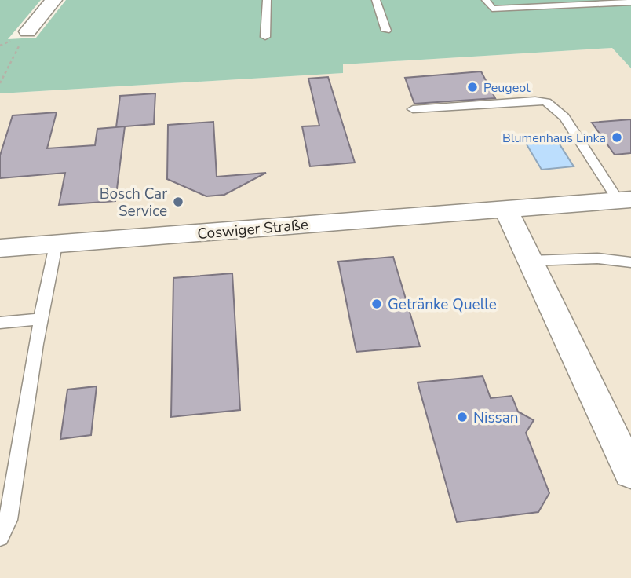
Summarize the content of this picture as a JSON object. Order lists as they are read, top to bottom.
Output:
{
  "streets": {
    "street": ["Coswiger Straße"]
  },
  "places": [
    "Peugeot",
    "Blumenhaus Linka",
    "Bosch Car Service",
    "Getränke Quelle",
    "Nissan"
  ]
}
